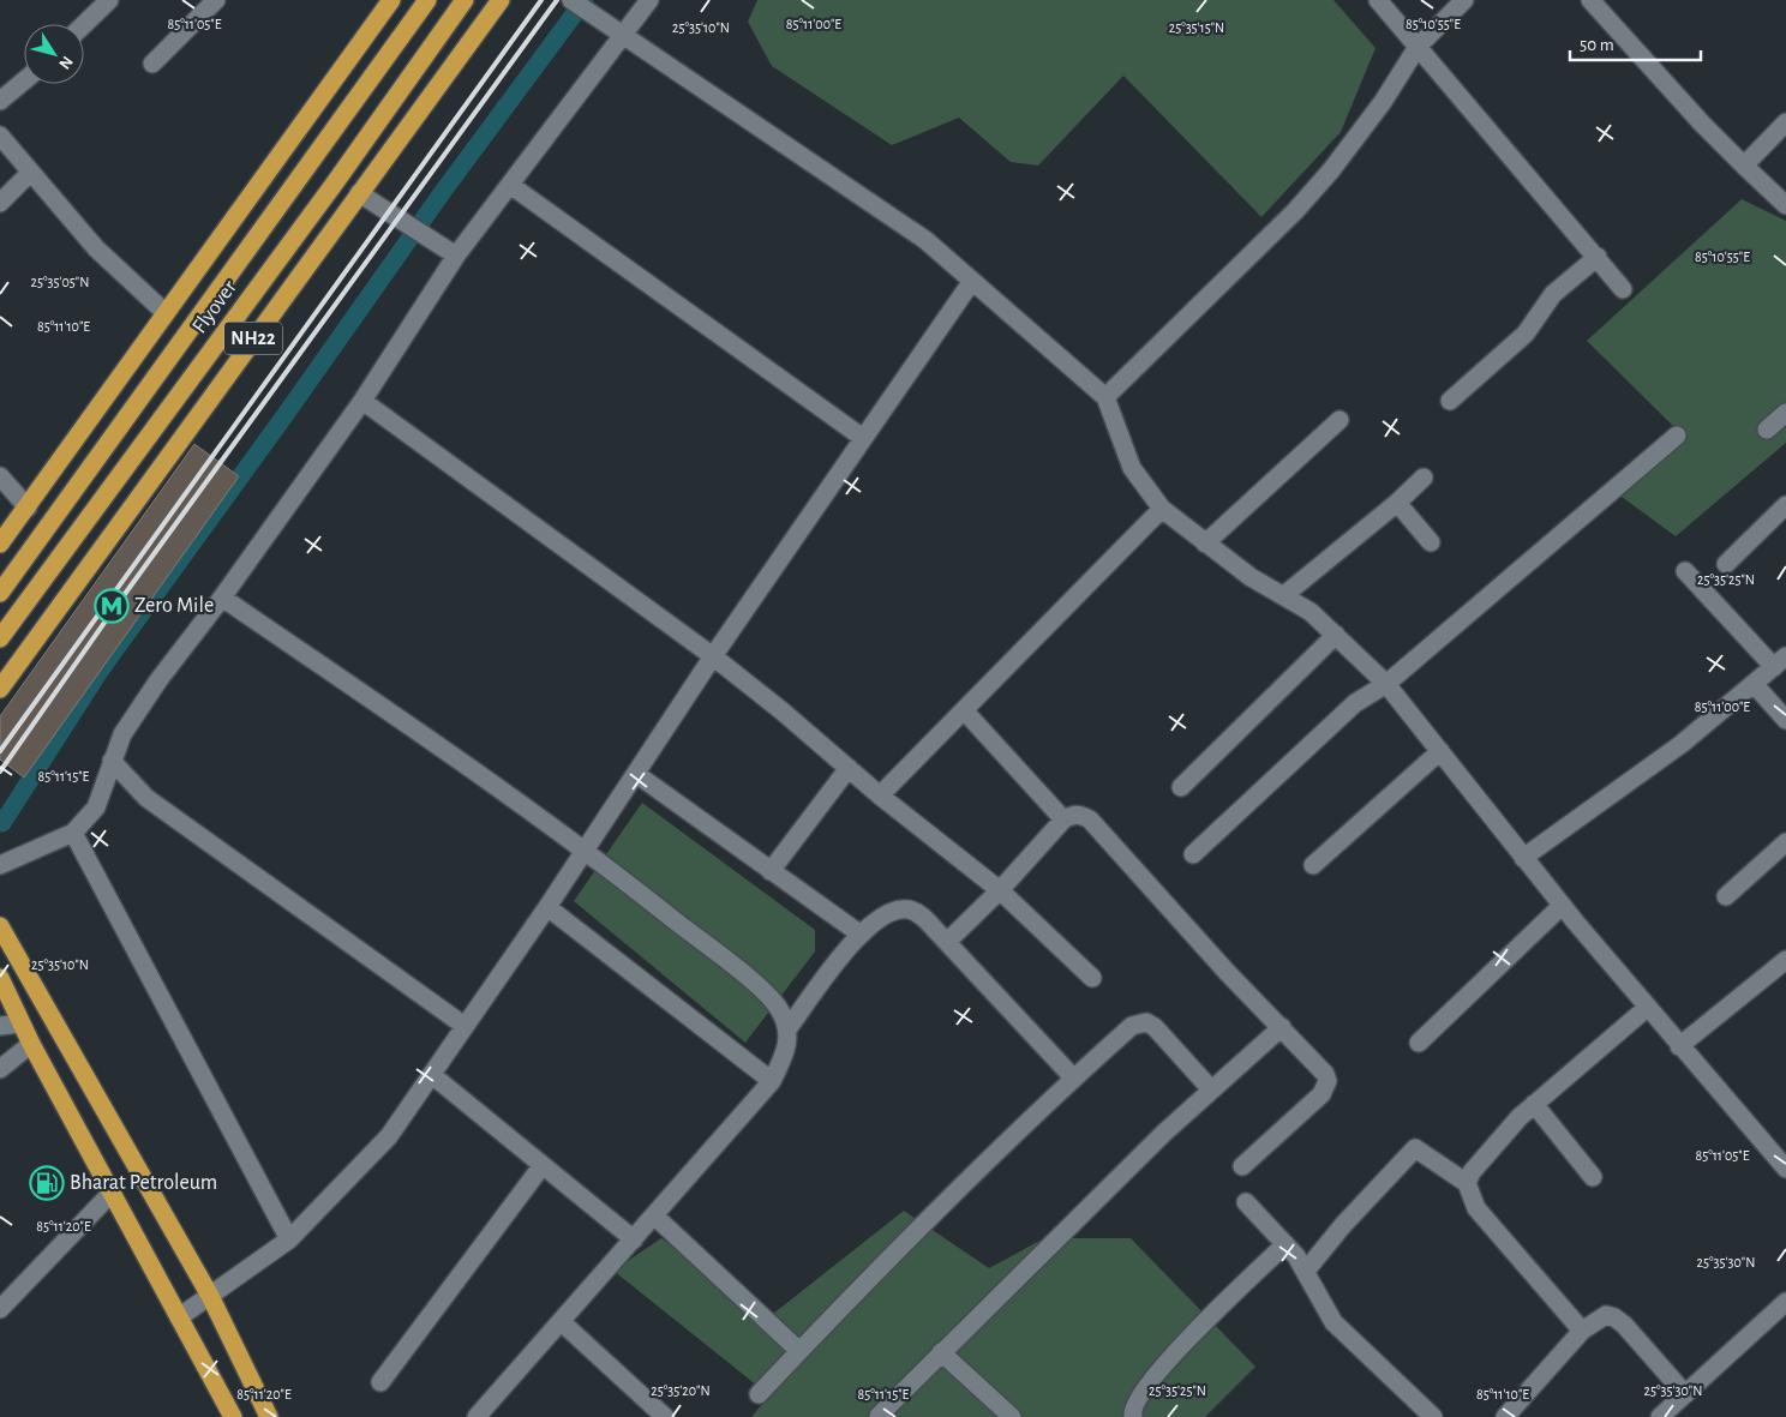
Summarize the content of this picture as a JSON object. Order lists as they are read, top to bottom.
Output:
{
  "streets": {
    "highway": ["Flyover", "NH22"]
  },
  "places": {
    "metro station": ["Zero Mile"],
    "fuel station": ["Bharat Petroleum"]
  },
  "scale_bar": "50 m",
  "north": "bottom right",
  "coordinates": [
    "85°11'00\"E",
    "85°10'55\"E",
    "85°11'05\"E",
    "25°35'15\"N",
    "25°35'10\"N",
    "25°35'05\"N",
    "85°11'10\"E",
    "25°35'25\"N",
    "85°11'15\"E",
    "85°11'20\"E",
    "25°35'30\"N",
    "25°35'20\"N"
  ]
}
